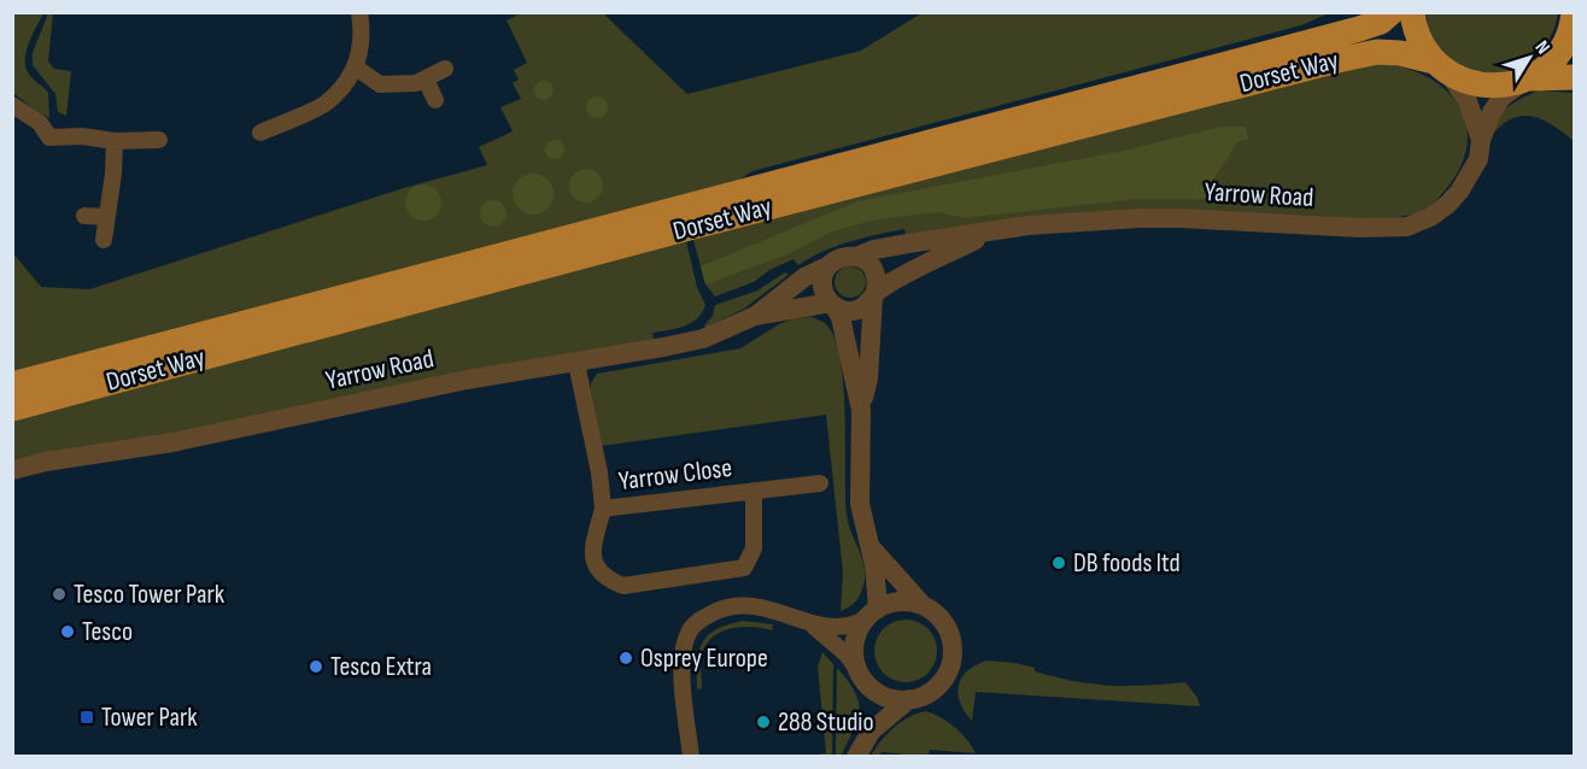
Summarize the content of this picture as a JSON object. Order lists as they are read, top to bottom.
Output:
{
  "streets": {
    "highway": ["Dorset Way"],
    "street": ["Yarrow Road", "Yarrow Close"]
  },
  "crossings": [
    ["Dorset Way", "Yarrow Road"],
    ["Yarrow Road", "Yarrow Close"]
  ],
  "places": {
    "other": [
      "DB foods ltd",
      "Tesco Tower Park",
      "Tesco",
      "Osprey Europe",
      "Tesco Extra",
      "288 Studio"
    ],
    "transit": ["Tower Park"]
  },
  "north": "top right"
}
